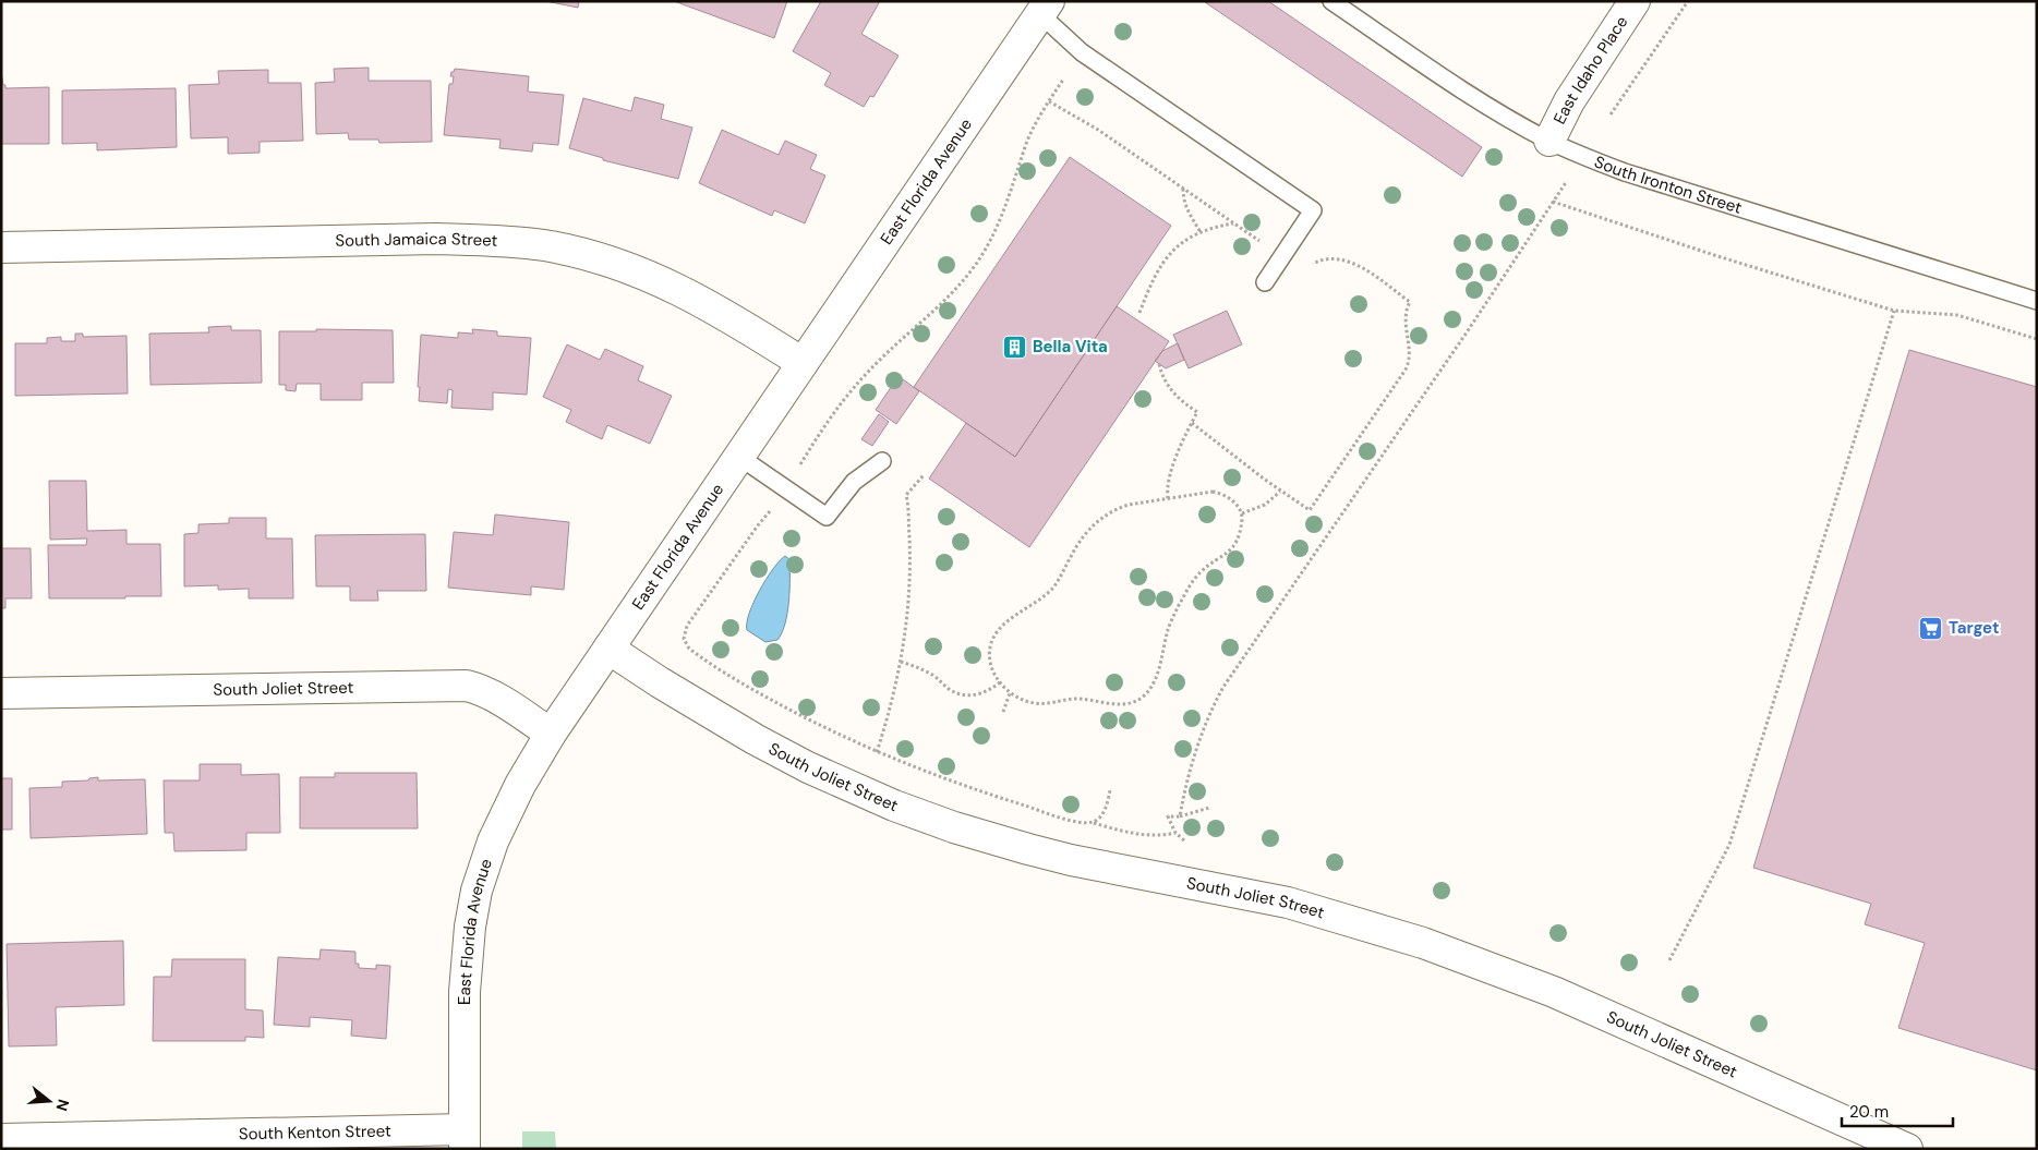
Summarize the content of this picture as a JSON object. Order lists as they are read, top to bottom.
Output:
{
  "streets": {
    "street": [
      "East Idaho Place",
      "East Florida Avenue",
      "South Jamaica Street",
      "South Joliet Street",
      "South Kenton Street"
    ],
    "lane": ["South Ironton Street"]
  },
  "crossings": [
    ["East Idaho Place", "South Ironton Street"],
    ["East Florida Avenue", "South Jamaica Street"],
    ["East Florida Avenue", "South Joliet Street"],
    ["East Florida Avenue", "South Kenton Street"]
  ],
  "places": {
    "building": ["Bella Vita"],
    "supermarket": ["Target"]
  },
  "scale_bar": "20 m",
  "north": "right"
}
